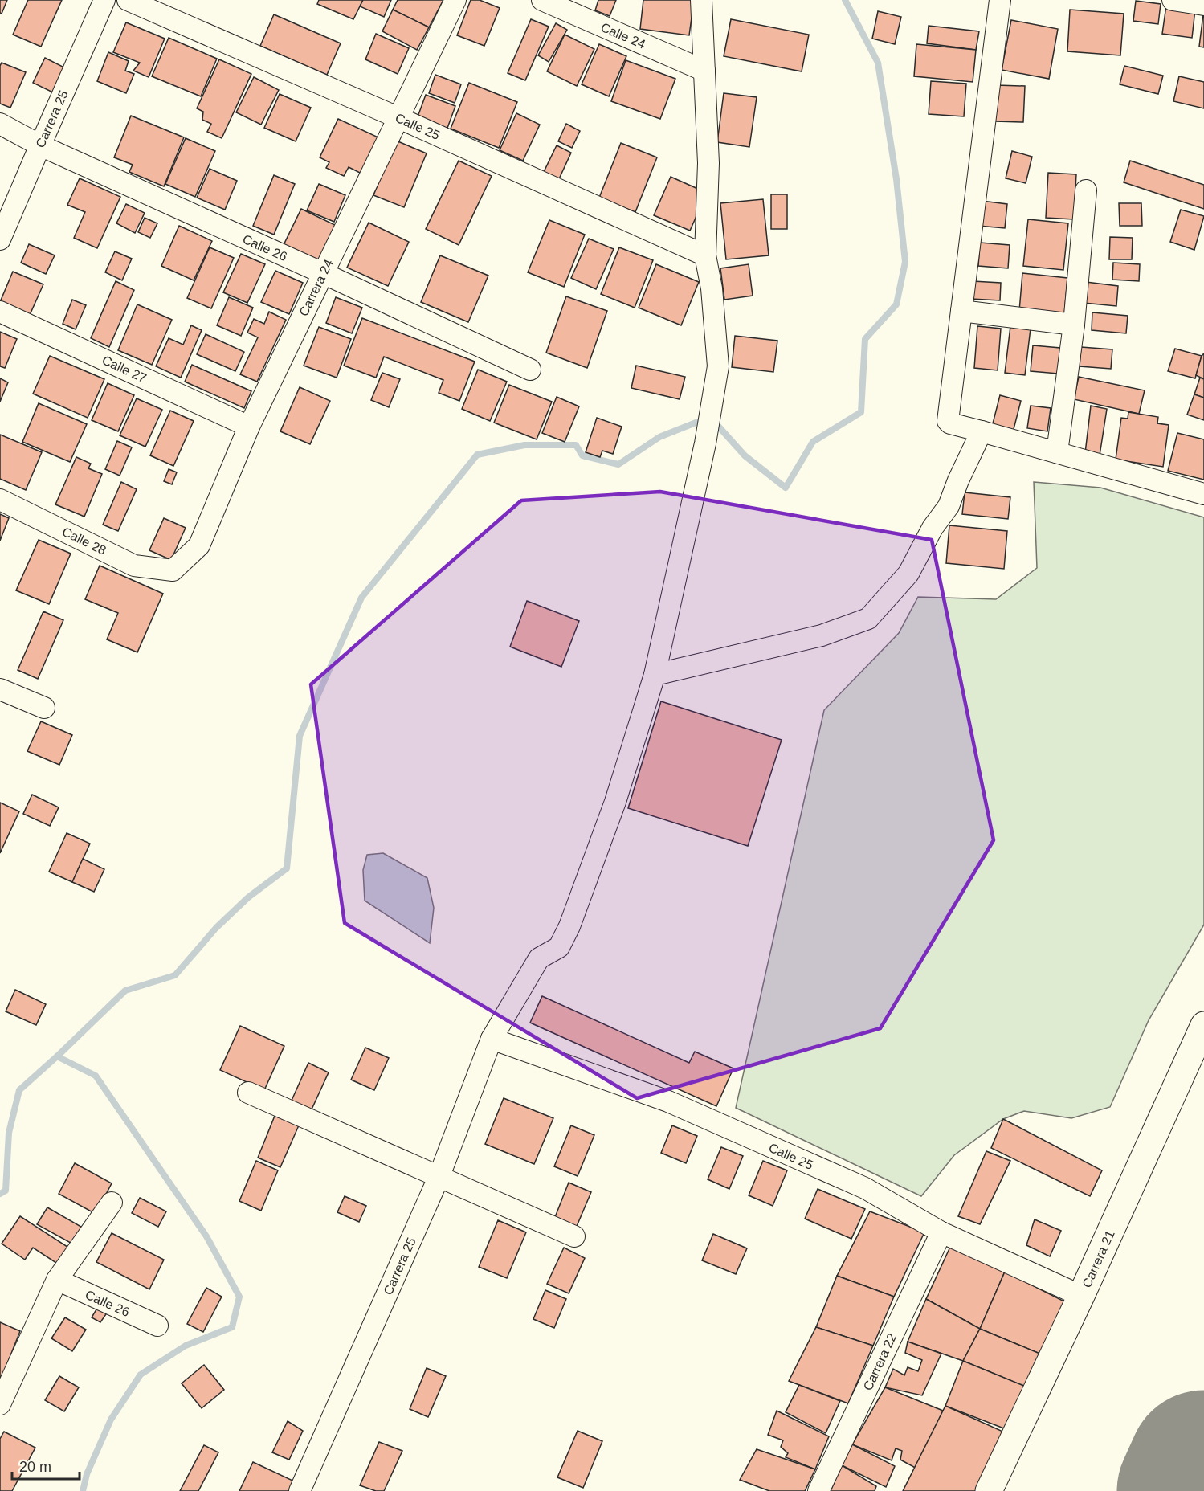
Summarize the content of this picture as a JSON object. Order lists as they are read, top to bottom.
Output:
{
  "streets": {
    "street": [
      "Calle 24",
      "Carrera 25",
      "Calle 25",
      "Calle 26",
      "Carrera 24",
      "Calle 27",
      "Calle 28",
      "Carrera 21",
      "Carrera 22"
    ]
  },
  "crossings": [
    ["Calle 24", "Carrera 25"],
    ["Carrera 25", "Calle 25"],
    ["Carrera 25", "Calle 26"],
    ["Calle 25", "Carrera 24"],
    ["Calle 25", "Carrera 21"],
    ["Calle 25", "Carrera 22"],
    ["Calle 26", "Carrera 24"],
    ["Carrera 24", "Calle 27"],
    ["Carrera 24", "Calle 28"]
  ],
  "scale_bar": "20 m"
}
